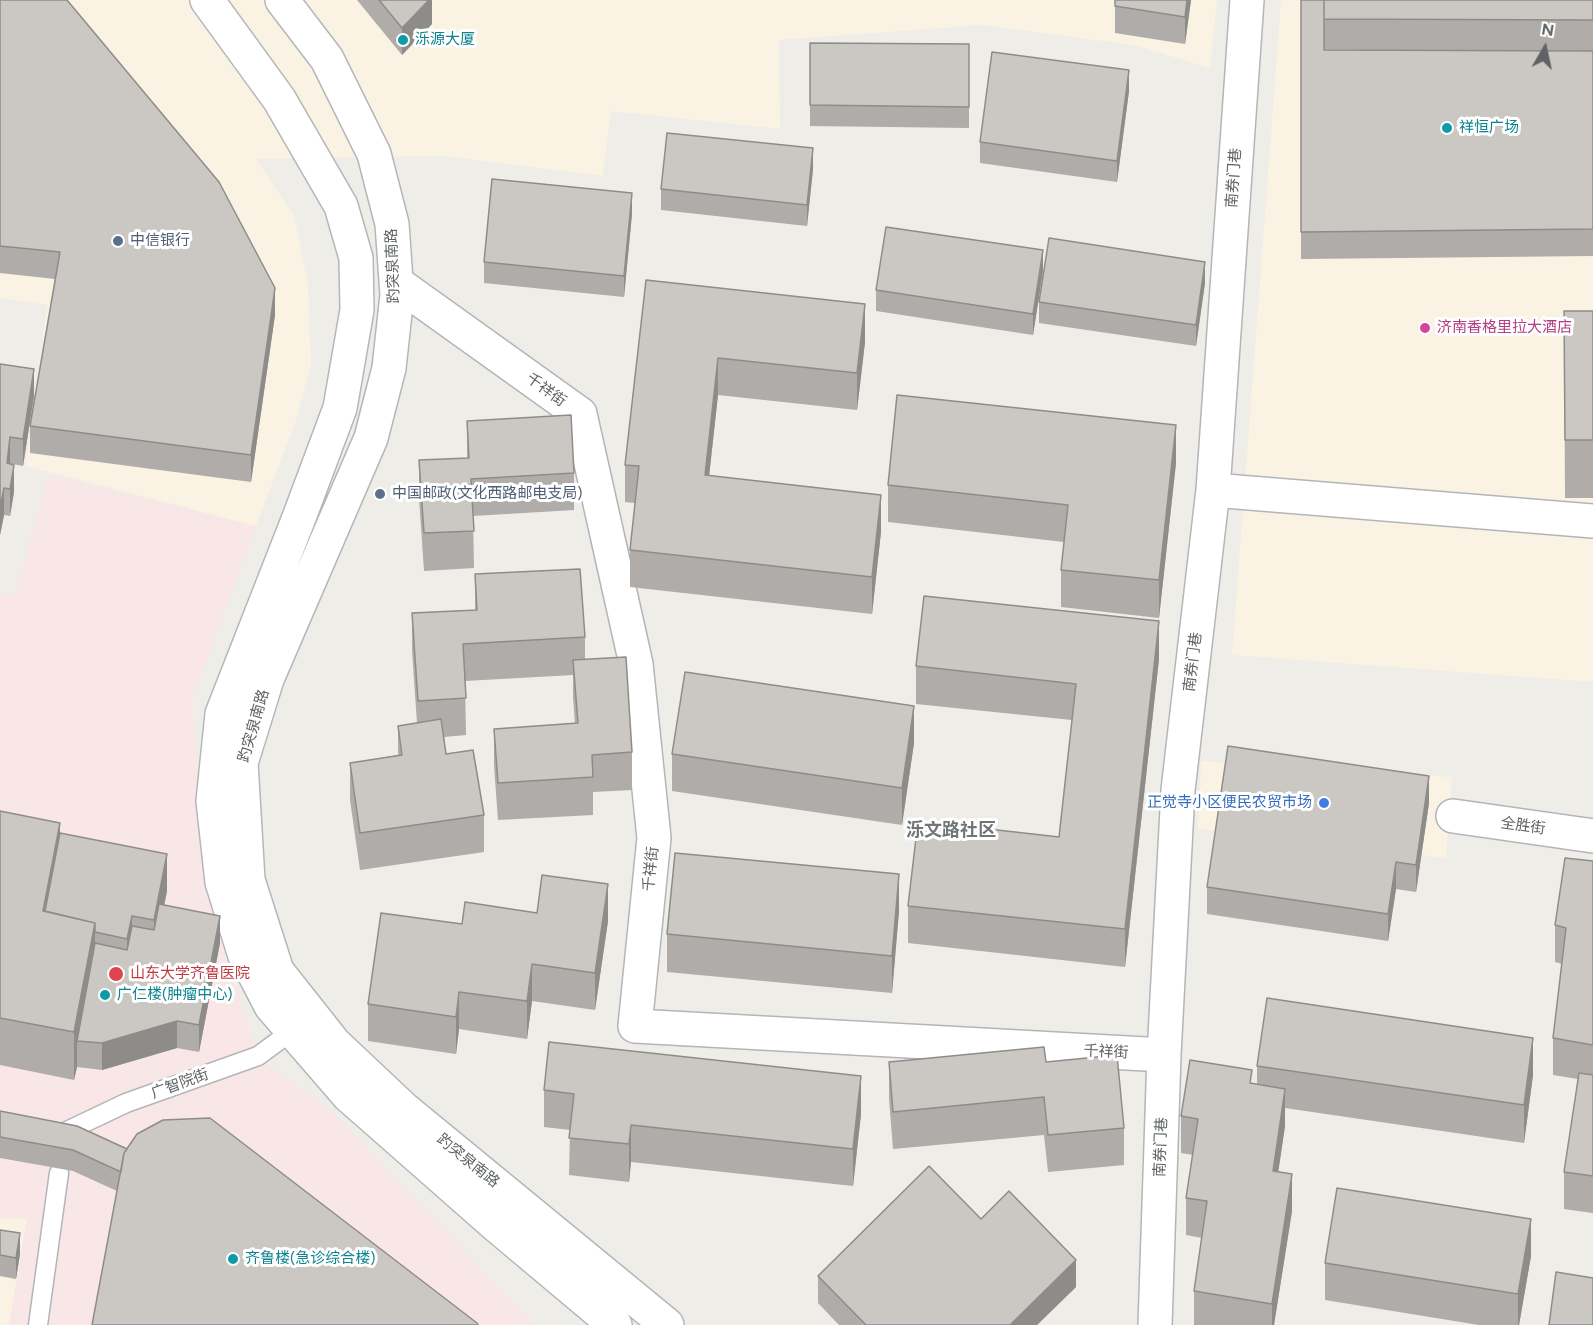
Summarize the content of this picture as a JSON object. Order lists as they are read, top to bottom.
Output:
{
  "streets": {
    "street": [
      "南券门巷",
      "趵突泉南路",
      "千祥街",
      "全胜街"
    ],
    "lane": ["广智院街"]
  },
  "crossings": [
    ["南券门巷", "千祥街"],
    ["趵突泉南路", "千祥街"],
    ["趵突泉南路", "广智院街"]
  ],
  "districts": ["泺文路社区"],
  "places": [
    "泺源大厦",
    "祥恒广场",
    "中信银行",
    "济南香格里拉大酒店",
    "中国邮政(文化西路邮电支局)",
    "正觉寺小区便民农贸市场",
    "山东大学齐鲁医院",
    "广仁楼(肿瘤中心)",
    "齐鲁楼(急诊综合楼)"
  ],
  "north": "top"
}
